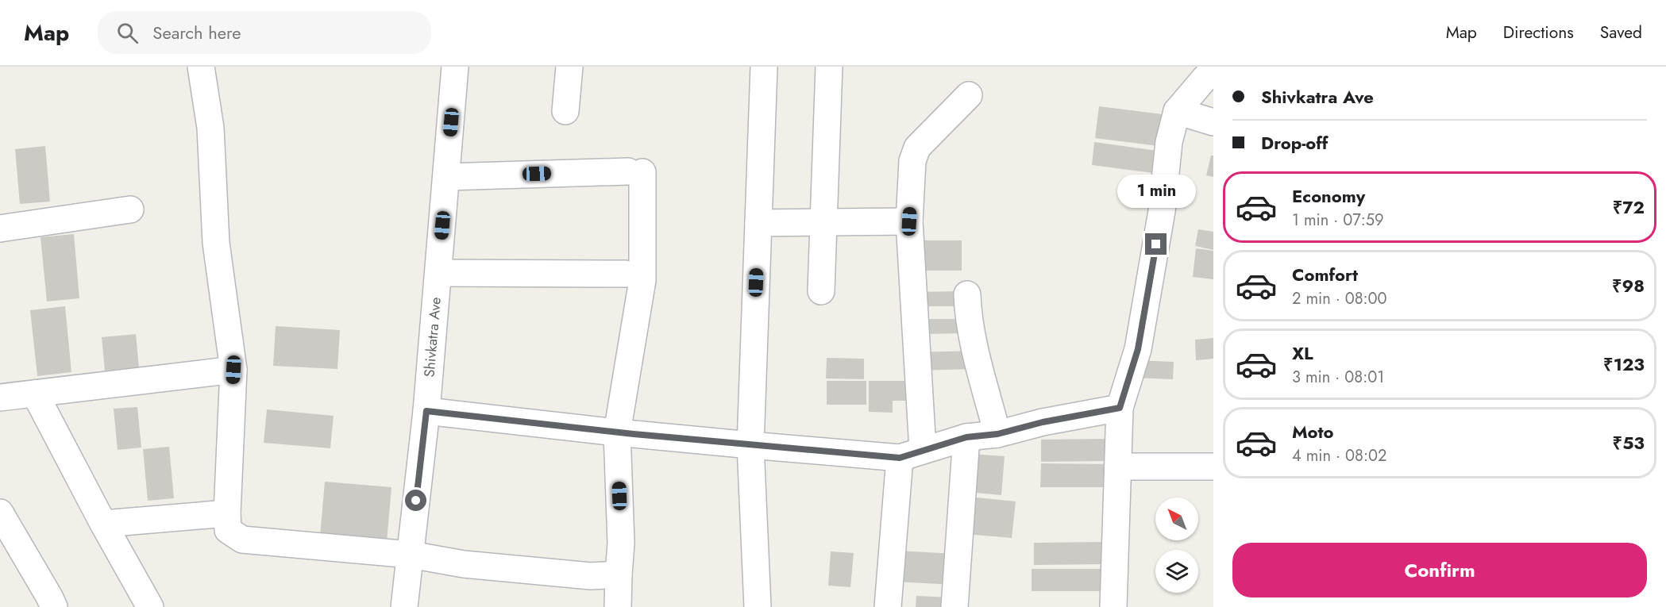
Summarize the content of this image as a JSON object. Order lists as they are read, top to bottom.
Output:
{
  "streets": {
    "street": ["Shivkatra Ave"]
  },
  "north": "top left",
  "page": {
    "header": "Map",
    "search": "Search here",
    "nav": ["Map", "Directions", "Saved"],
    "banner": ["Shivkatra Ave", "Drop-off"],
    "list": [
      {
        "name": "Economy",
        "note": "1 min · 07:59",
        "value": "₹72"
      },
      {
        "name": "Comfort",
        "note": "2 min · 08:00",
        "value": "₹98"
      },
      {
        "name": "XL",
        "note": "3 min · 08:01",
        "value": "₹123"
      },
      {
        "name": "Moto",
        "note": "4 min · 08:02",
        "value": "₹53"
      }
    ],
    "bubble": "1 min",
    "buttons": "Confirm"
  }
}
